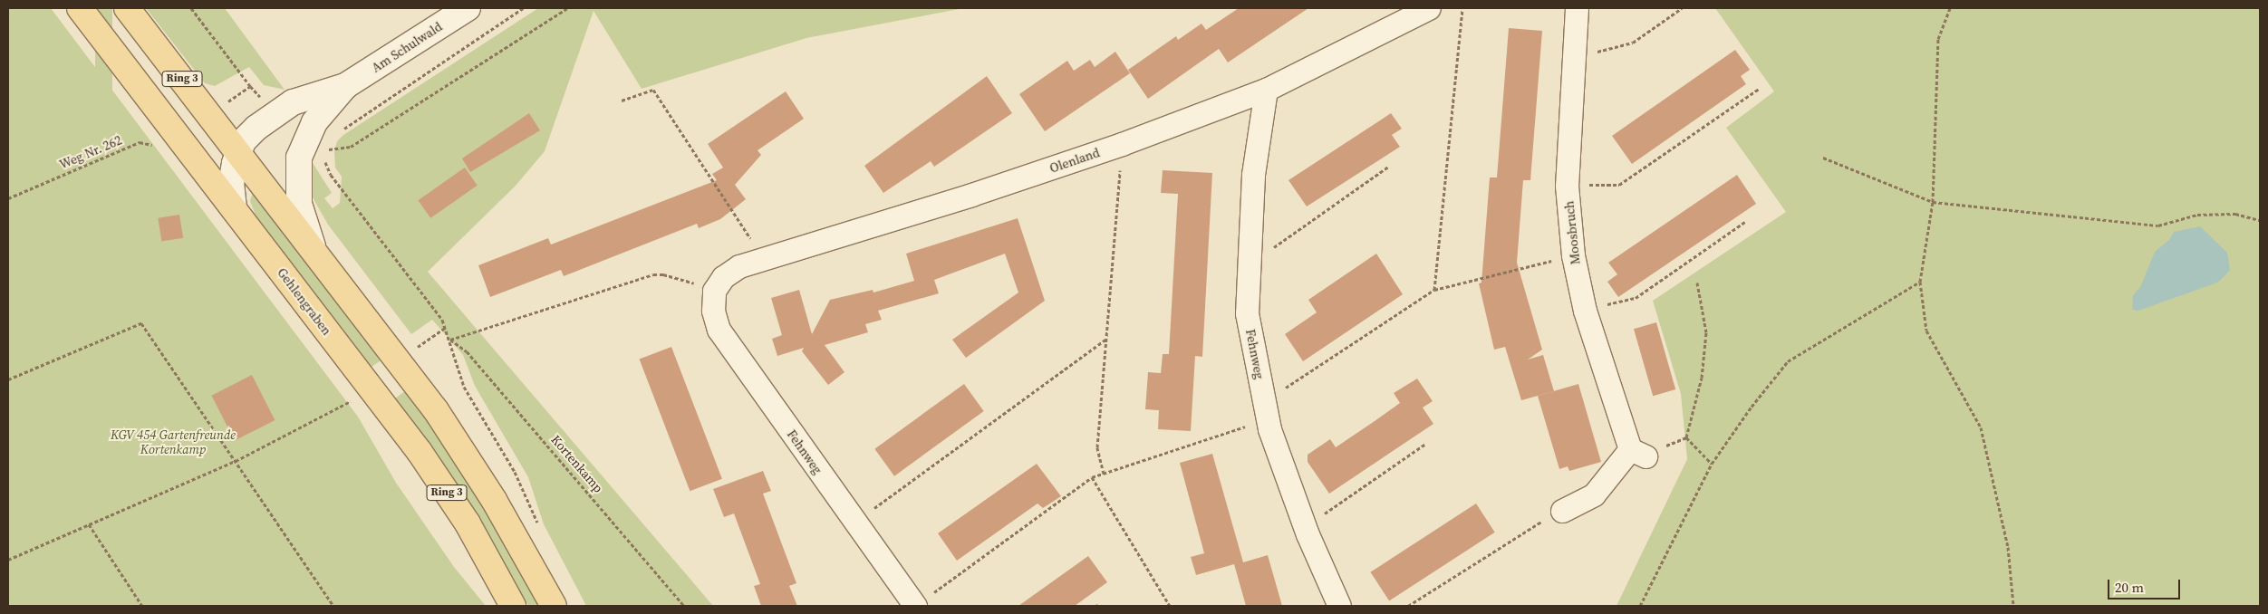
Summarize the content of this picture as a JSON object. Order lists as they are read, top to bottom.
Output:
{
  "streets": {
    "main road": ["Ring 3", "Gehlengraben"],
    "street": [
      "Am Schulwald",
      "Olenland",
      "Moosbruch",
      "Fehnweg"
    ],
    "path": ["Weg Nr. 262", "Kortenkamp"]
  },
  "crossings": [
    ["Am Schulwald", "Ring 3"],
    ["Am Schulwald", "Gehlengraben"],
    ["Weg Nr. 262", "Gehlengraben"],
    ["Olenland", "Fehnweg"]
  ],
  "parks": ["KGV 454 Gartenfreunde Kortenkamp"],
  "scale_bar": "20 m"
}
